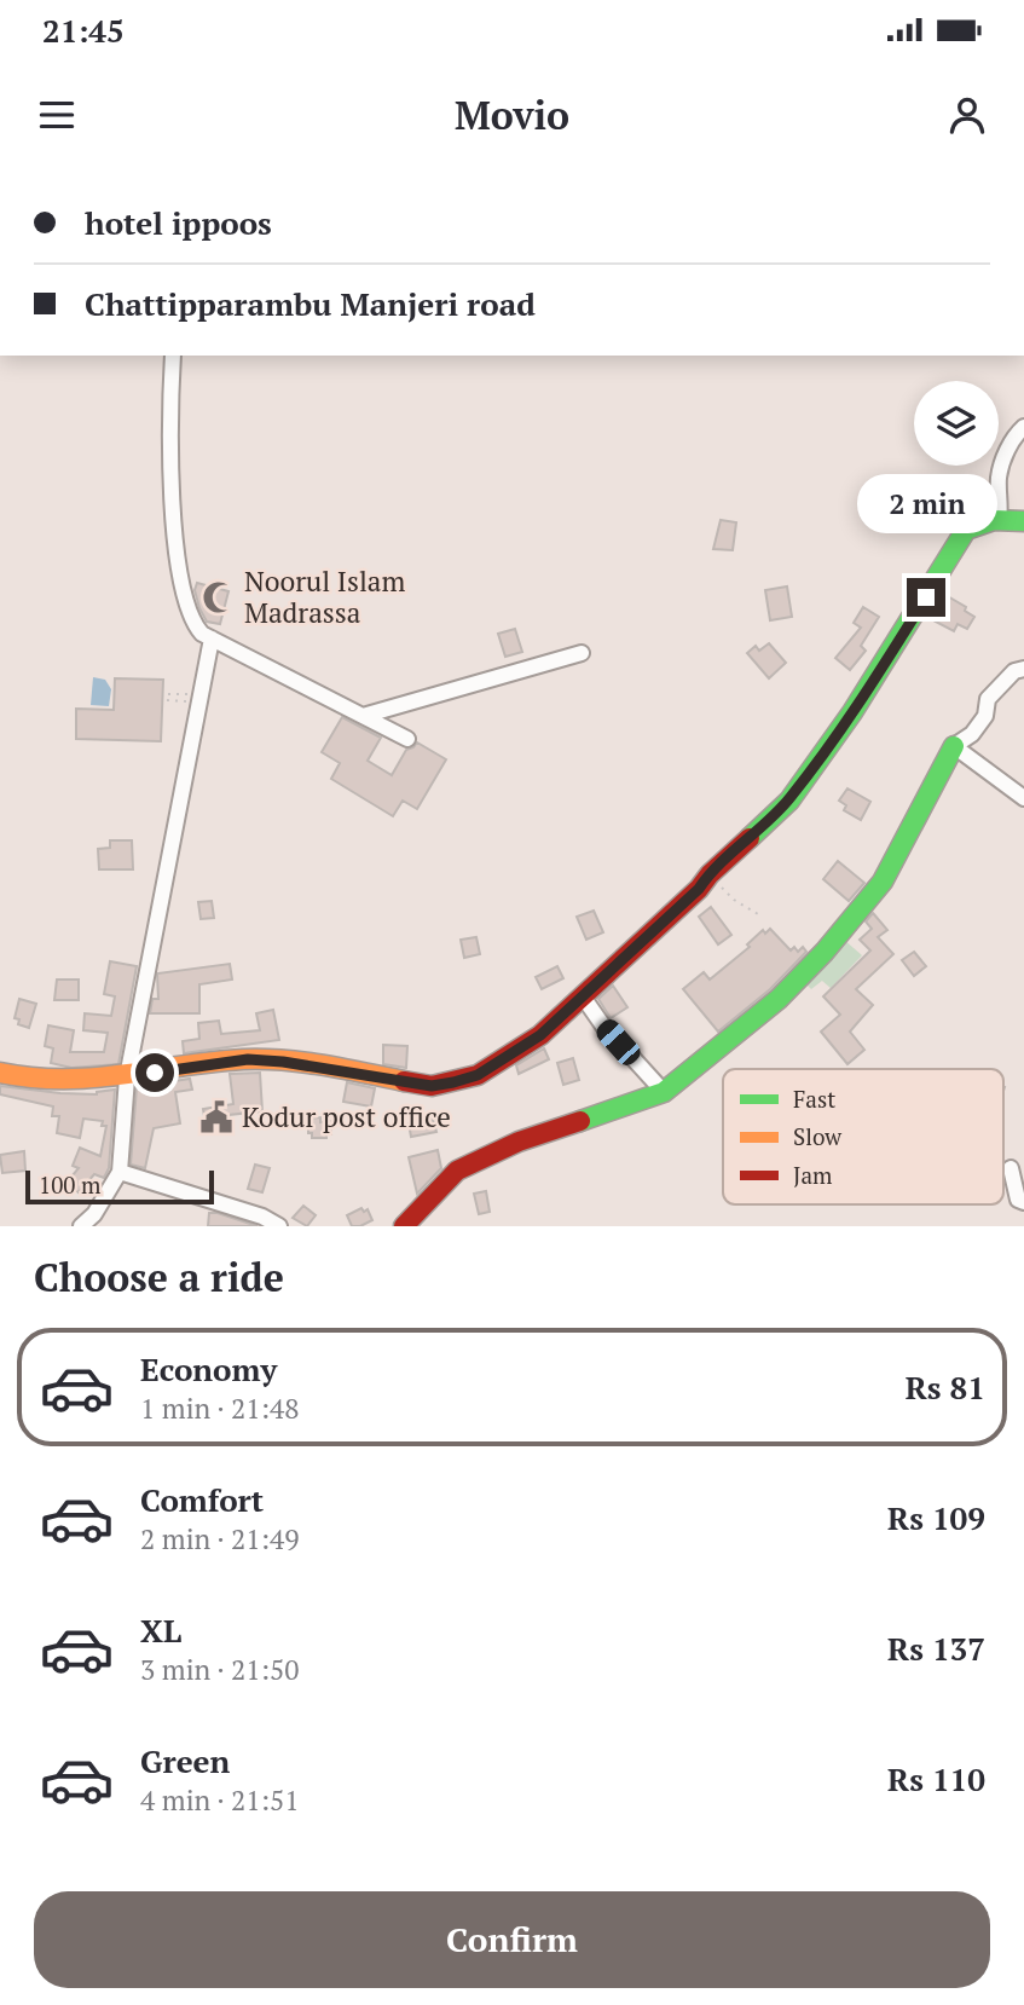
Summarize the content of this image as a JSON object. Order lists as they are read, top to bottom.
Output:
{
  "places": {
    "mosque": ["Noorul Islam Madrassa"],
    "public building": ["Kodur post office"]
  },
  "legend": ["Fast", "Slow", "Jam"],
  "scale_bar": "100 m",
  "page": {
    "status": "21:45",
    "header": "Movio",
    "banner": ["hotel ippoos", "Chattipparambu Manjeri road"],
    "bubble": "2 min",
    "scale": "100 m",
    "heading": "Choose a ride",
    "list": [
      {
        "name": "Economy",
        "note": "1 min · 21:48",
        "value": "Rs 81"
      },
      {
        "name": "Comfort",
        "note": "2 min · 21:49",
        "value": "Rs 109"
      },
      {
        "name": "XL",
        "note": "3 min · 21:50",
        "value": "Rs 137"
      },
      {
        "name": "Green",
        "note": "4 min · 21:51",
        "value": "Rs 110"
      }
    ],
    "buttons": "Confirm"
  }
}
